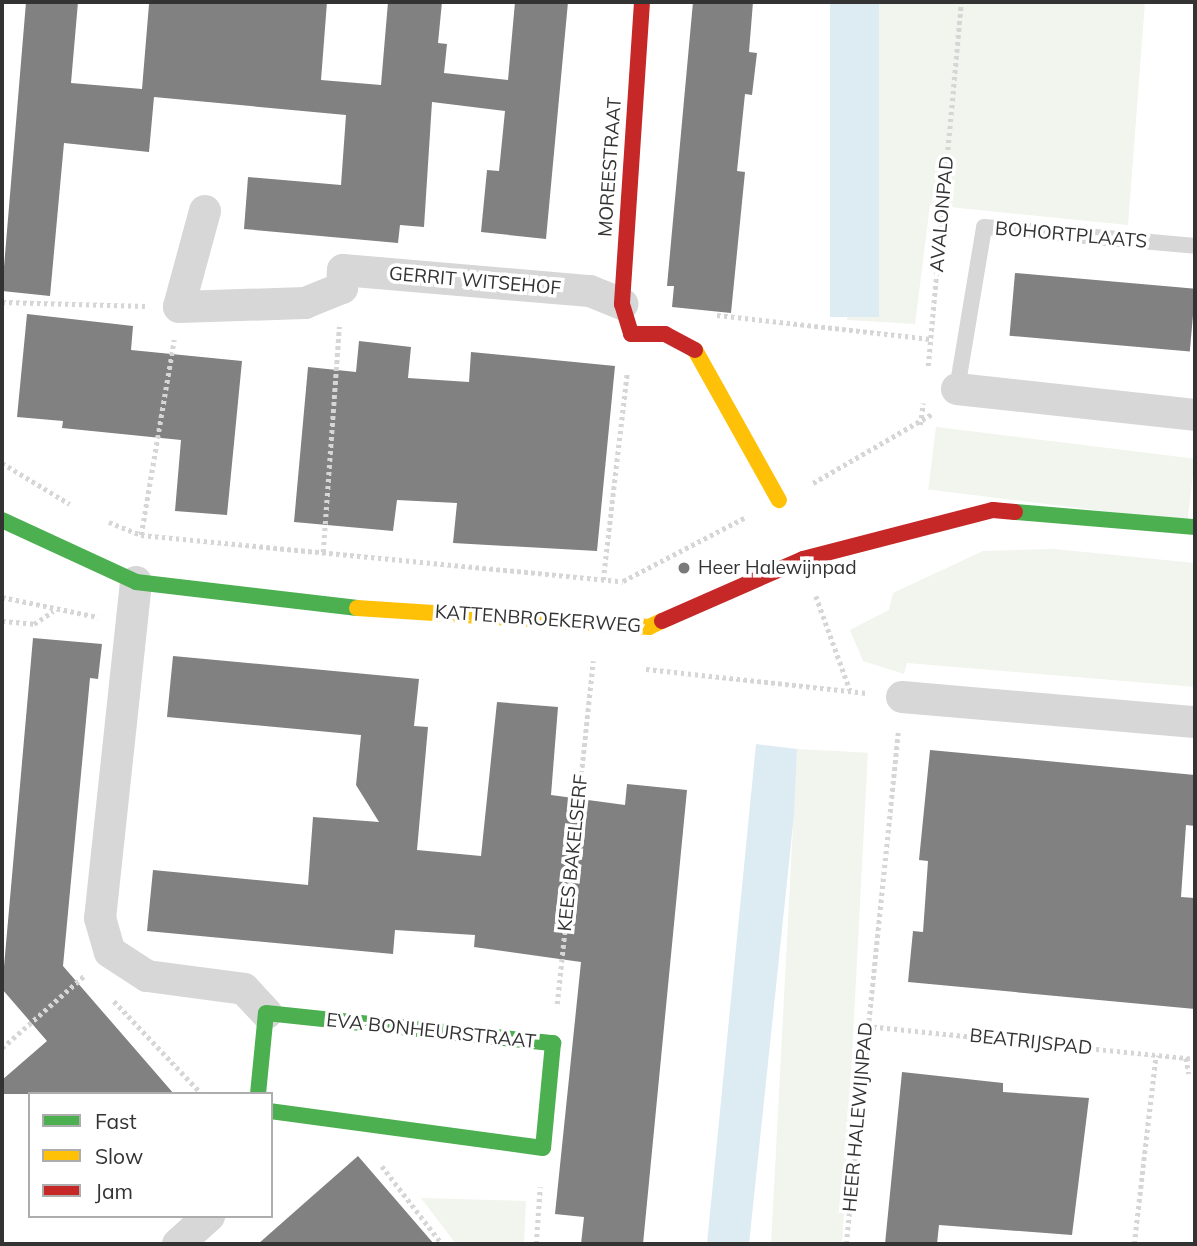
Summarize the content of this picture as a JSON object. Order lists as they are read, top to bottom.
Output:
{
  "streets": {
    "street": [
      "MOREESTRAAT",
      "GERRIT WITSEHOF",
      "KATTENBROEKERWEG",
      "EVA BONHEURSTRAAT"
    ],
    "lane": ["BOHORTPLAATS"],
    "path": [
      "AVALONPAD",
      "KEES BAKELSERF",
      "BEATRIJSPAD",
      "HEER HALEWIJNPAD"
    ]
  },
  "crossings": [
    ["MOREESTRAAT", "GERRIT WITSEHOF"],
    ["KEES BAKELSERF", "EVA BONHEURSTRAAT"],
    ["BEATRIJSPAD", "HEER HALEWIJNPAD"]
  ],
  "places": ["Heer Halewijnpad"],
  "legend": ["Fast", "Slow", "Jam"]
}
